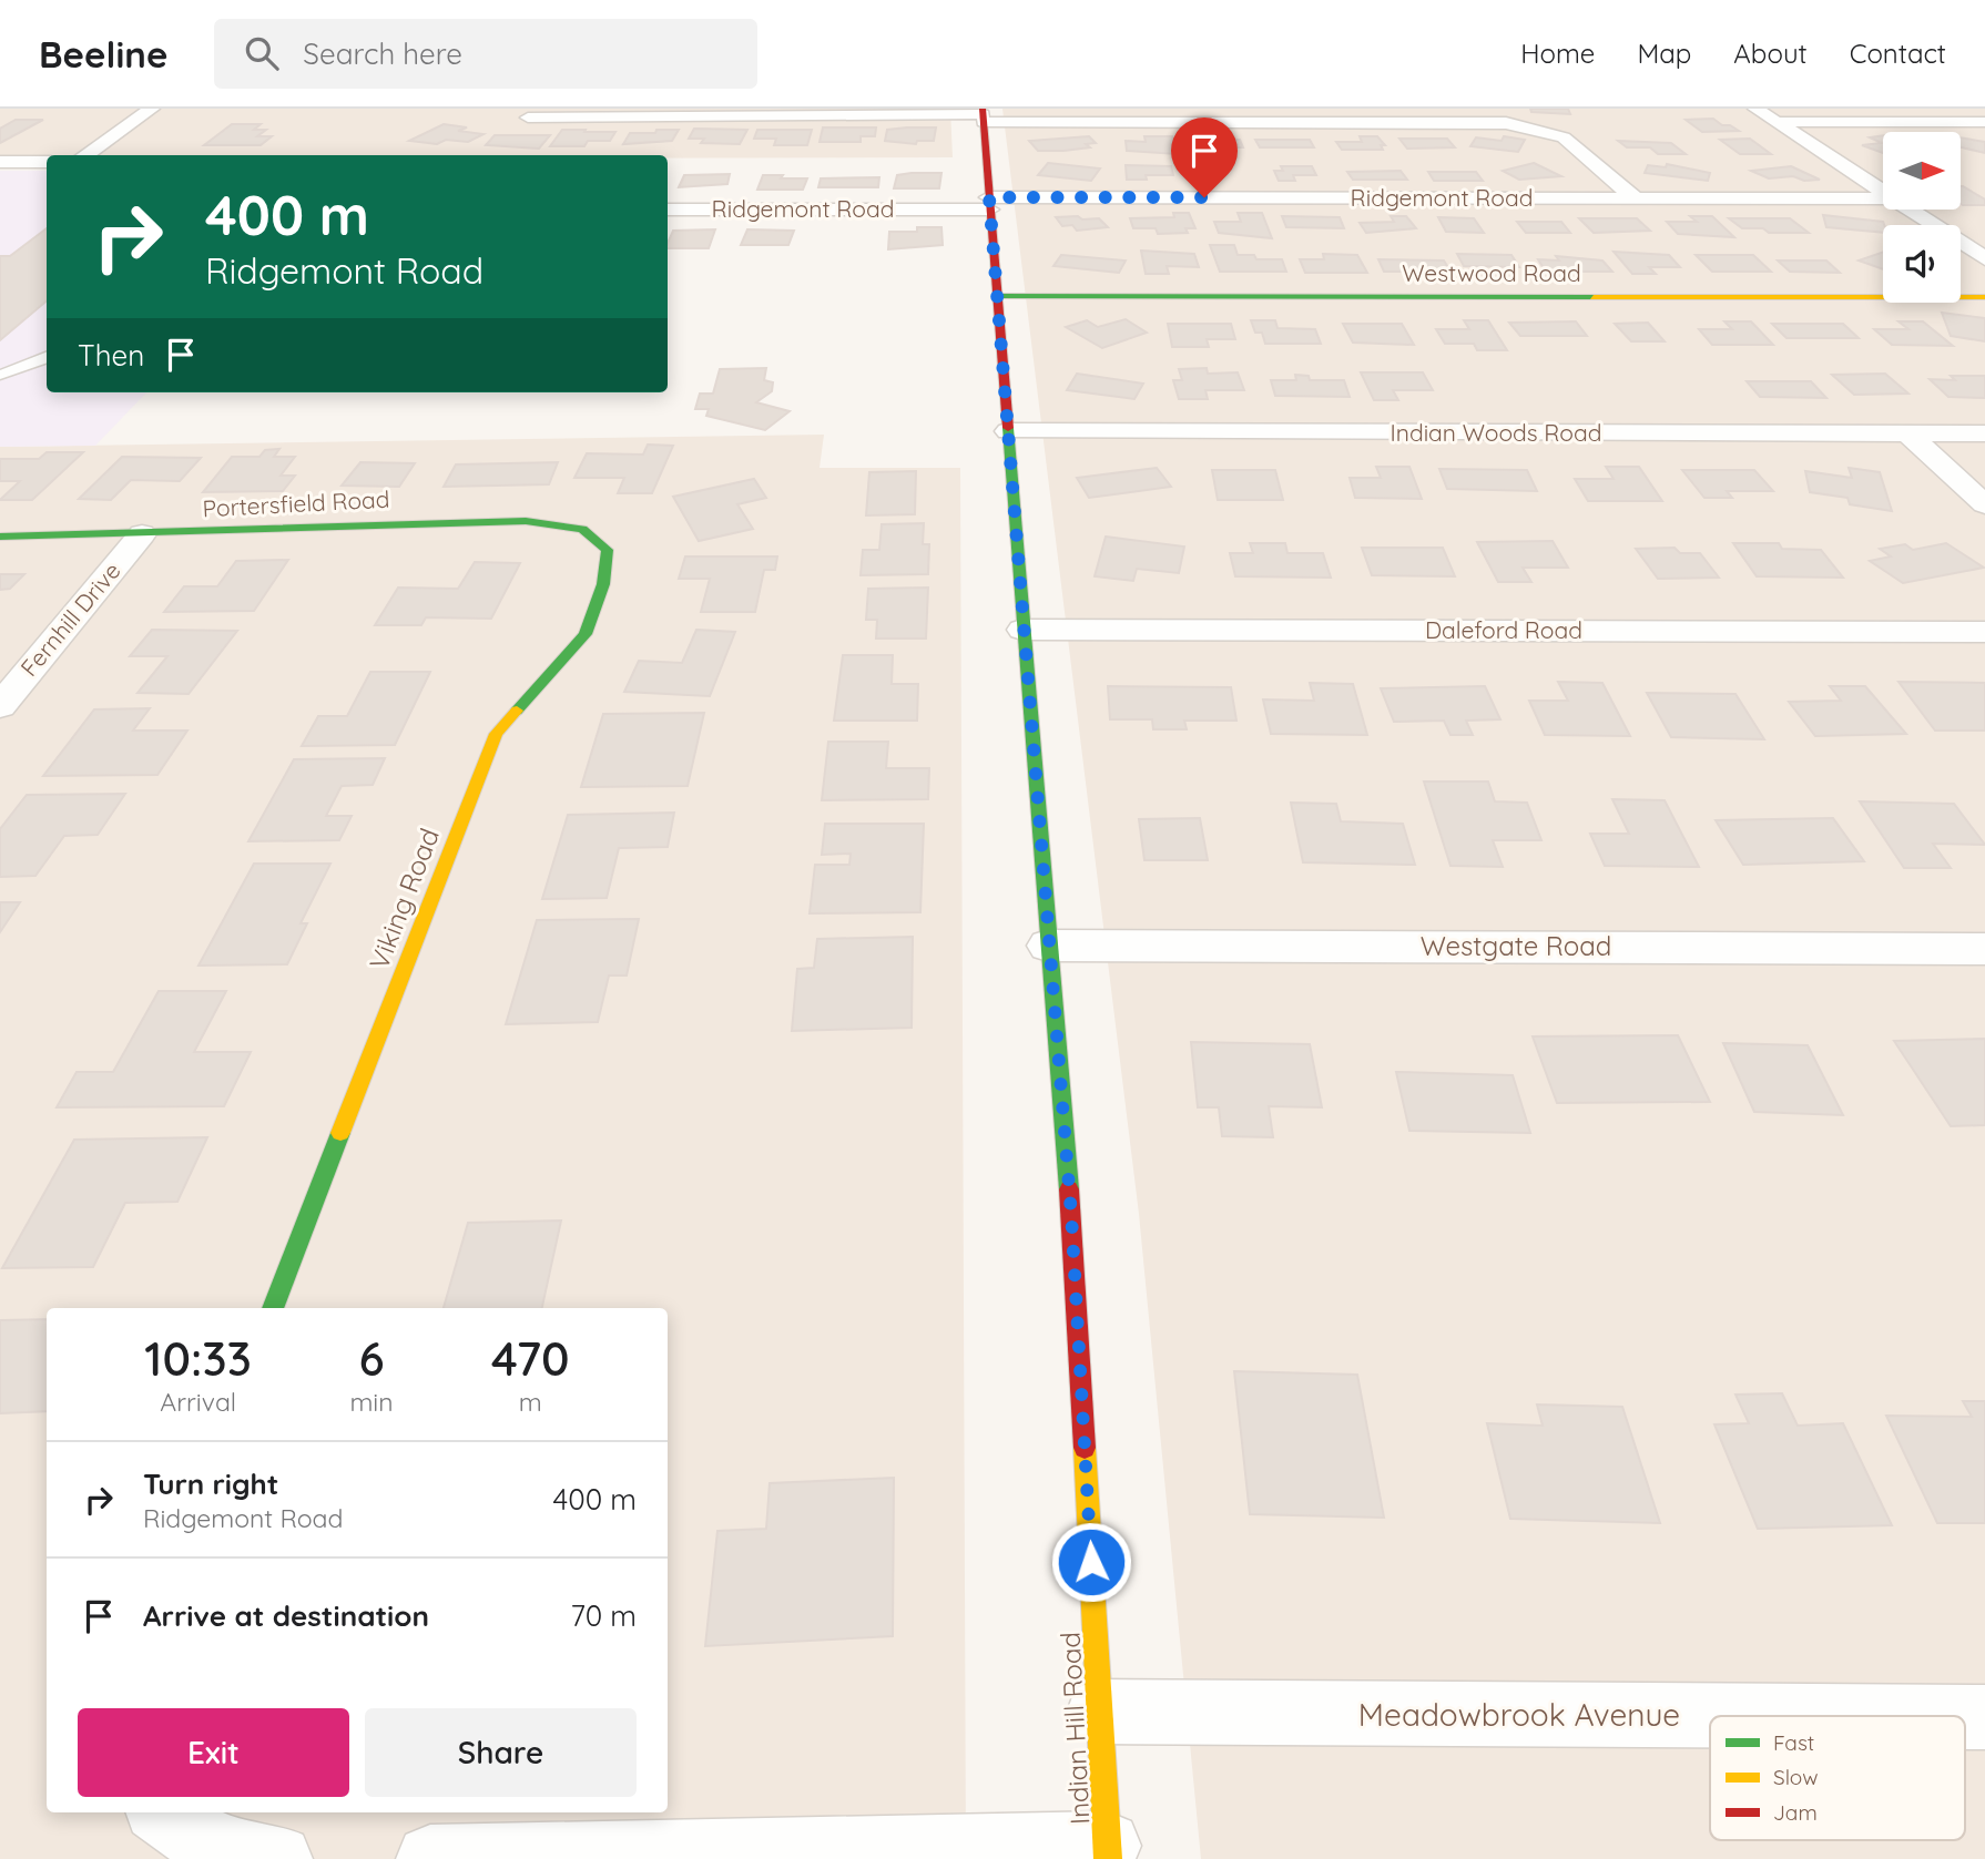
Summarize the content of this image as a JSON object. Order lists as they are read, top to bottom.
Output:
{
  "streets": {
    "street": [
      "Ridgemont Road",
      "Westwood Road",
      "Indian Woods Road",
      "Portersfield Road",
      "Fernhill Drive",
      "Daleford Road",
      "Viking Road",
      "Westgate Road",
      "Meadowbrook Avenue",
      "Indian Hill Road"
    ]
  },
  "crossings": [
    ["Ridgemont Road", "Indian Hill Road"],
    ["Westwood Road", "Indian Hill Road"],
    ["Indian Woods Road", "Indian Hill Road"],
    ["Portersfield Road", "Fernhill Drive"],
    ["Portersfield Road", "Viking Road"],
    ["Daleford Road", "Indian Hill Road"],
    ["Westgate Road", "Indian Hill Road"],
    ["Meadowbrook Avenue", "Indian Hill Road"]
  ],
  "legend": ["Fast", "Slow", "Jam"],
  "north": "right",
  "page": {
    "header": "Beeline",
    "search": "Search here",
    "nav": [
      "Home",
      "Map",
      "About",
      "Contact"
    ],
    "turn": ["400 m", "Ridgemont Road"],
    "then": "Then",
    "eta": [
      "10:33",
      "Arrival",
      "6",
      "min",
      "470",
      "m"
    ],
    "list": [
      {
        "name": "Turn right",
        "note": "Ridgemont Road",
        "value": "400 m"
      },
      {
        "name": "Arrive at destination",
        "value": "70 m"
      }
    ],
    "buttons": ["Exit", "Share"]
  }
}
